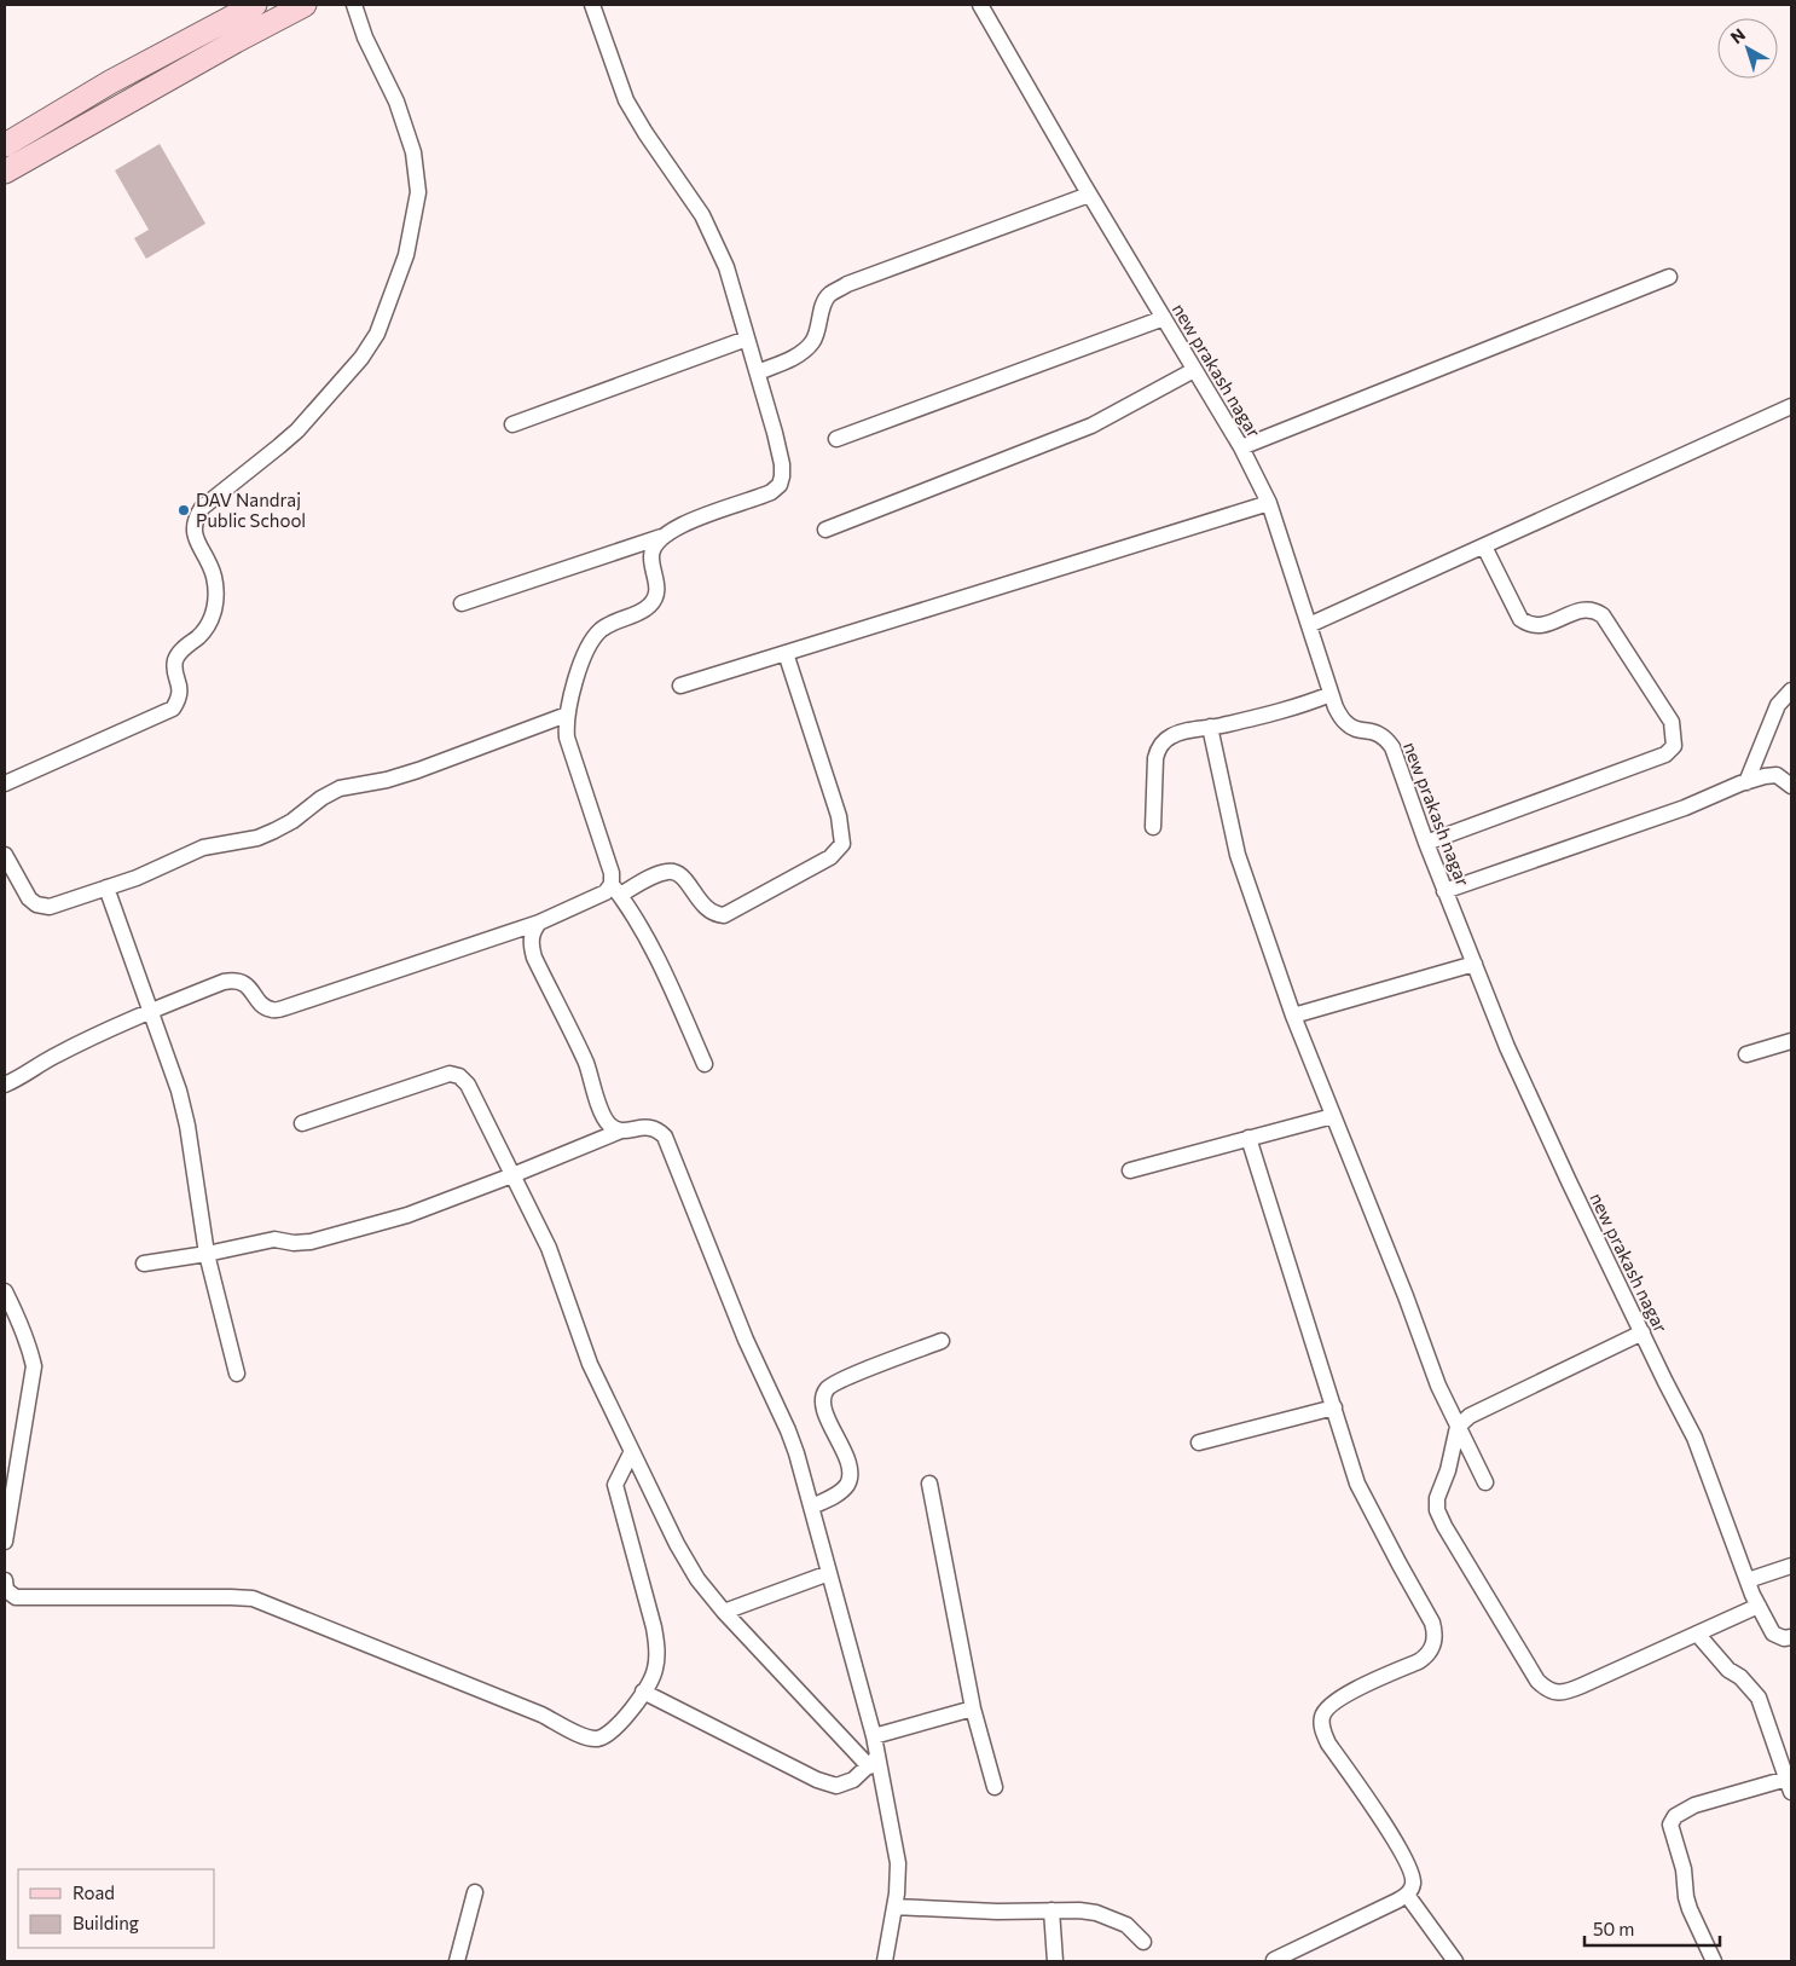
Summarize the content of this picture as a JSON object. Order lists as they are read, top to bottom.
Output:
{
  "streets": {
    "street": ["new prakash nagar"]
  },
  "places": ["DAV Nandraj Public School"],
  "legend": ["Road", "Building"],
  "scale_bar": "50 m",
  "north": "top left"
}
